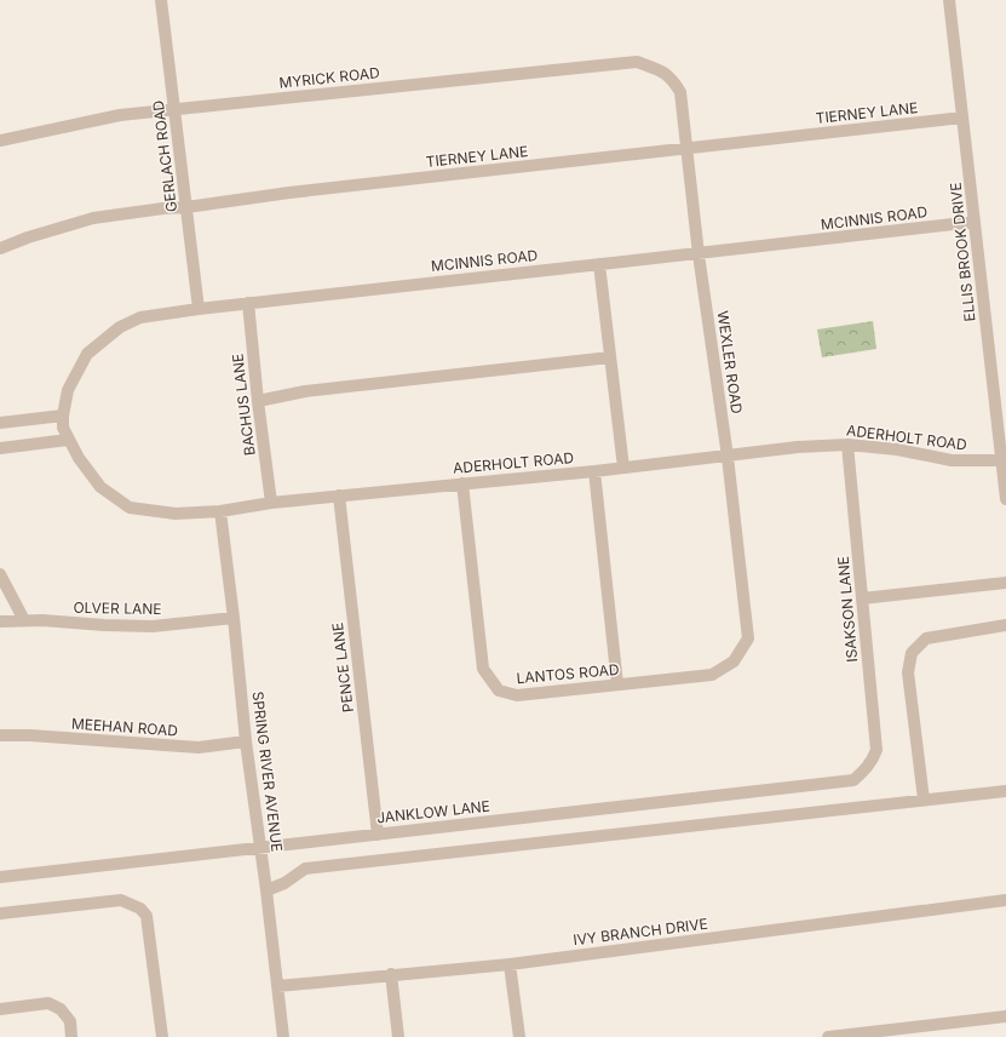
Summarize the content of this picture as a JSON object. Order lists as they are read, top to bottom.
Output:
{
  "streets": {
    "street": [
      "MYRICK ROAD",
      "TIERNEY LANE",
      "GERLACH ROAD",
      "MCINNIS ROAD",
      "ELLIS BROOK DRIVE",
      "WEXLER ROAD",
      "BACHUS LANE",
      "ADERHOLT ROAD",
      "OLVER LANE",
      "ISAKSON LANE",
      "PENCE LANE",
      "LANTOS ROAD",
      "MEEHAN ROAD",
      "SPRING RIVER AVENUE",
      "JANKLOW LANE",
      "IVY BRANCH DRIVE"
    ]
  },
  "crossings": [
    ["MYRICK ROAD", "GERLACH ROAD"],
    ["MYRICK ROAD", "WEXLER ROAD"],
    ["TIERNEY LANE", "GERLACH ROAD"],
    ["TIERNEY LANE", "ELLIS BROOK DRIVE"],
    ["TIERNEY LANE", "WEXLER ROAD"],
    ["GERLACH ROAD", "MCINNIS ROAD"],
    ["MCINNIS ROAD", "ELLIS BROOK DRIVE"],
    ["MCINNIS ROAD", "WEXLER ROAD"],
    ["MCINNIS ROAD", "BACHUS LANE"],
    ["MCINNIS ROAD", "ADERHOLT ROAD"],
    ["ELLIS BROOK DRIVE", "ADERHOLT ROAD"],
    ["WEXLER ROAD", "ADERHOLT ROAD"],
    ["WEXLER ROAD", "LANTOS ROAD"],
    ["BACHUS LANE", "ADERHOLT ROAD"],
    ["ADERHOLT ROAD", "ISAKSON LANE"],
    ["ADERHOLT ROAD", "PENCE LANE"],
    ["ADERHOLT ROAD", "LANTOS ROAD"],
    ["ADERHOLT ROAD", "SPRING RIVER AVENUE"],
    ["OLVER LANE", "SPRING RIVER AVENUE"],
    ["ISAKSON LANE", "JANKLOW LANE"],
    ["PENCE LANE", "JANKLOW LANE"],
    ["MEEHAN ROAD", "SPRING RIVER AVENUE"],
    ["SPRING RIVER AVENUE", "JANKLOW LANE"],
    ["SPRING RIVER AVENUE", "IVY BRANCH DRIVE"]
  ]
}
